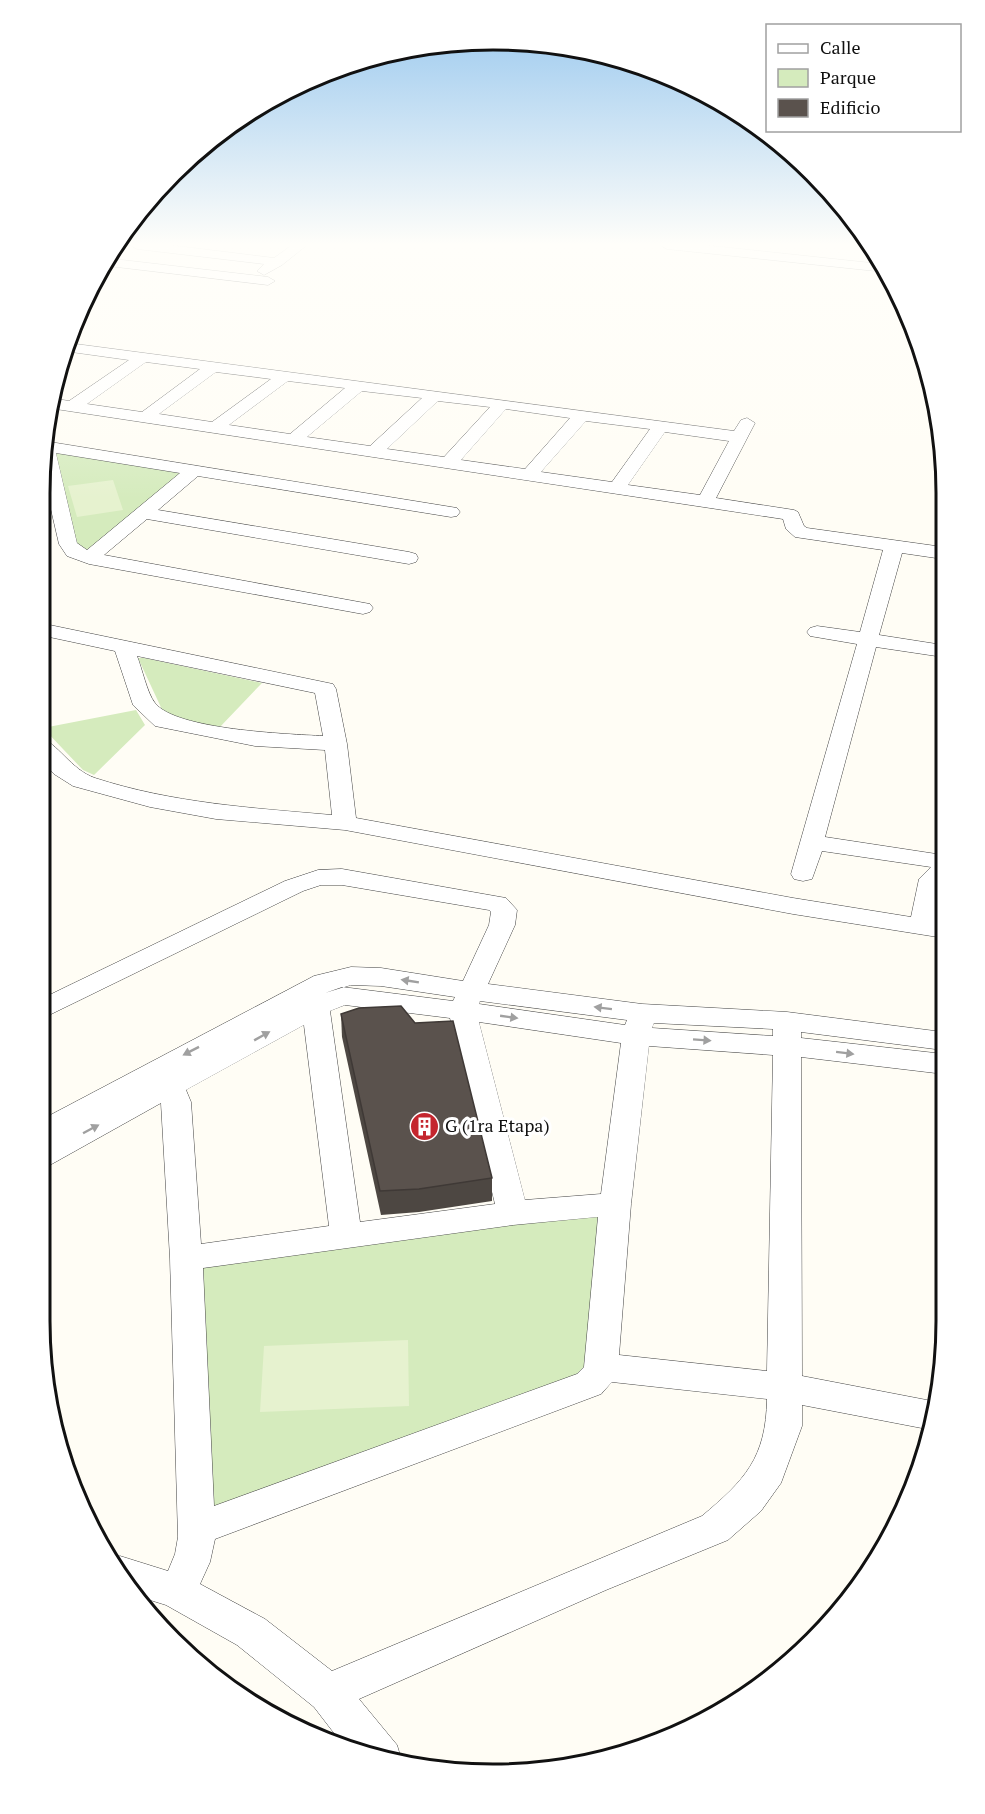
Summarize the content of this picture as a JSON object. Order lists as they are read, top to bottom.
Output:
{
  "places": {
    "building": ["G (1ra Etapa)"]
  },
  "legend": ["Calle", "Parque", "Edificio"]
}
